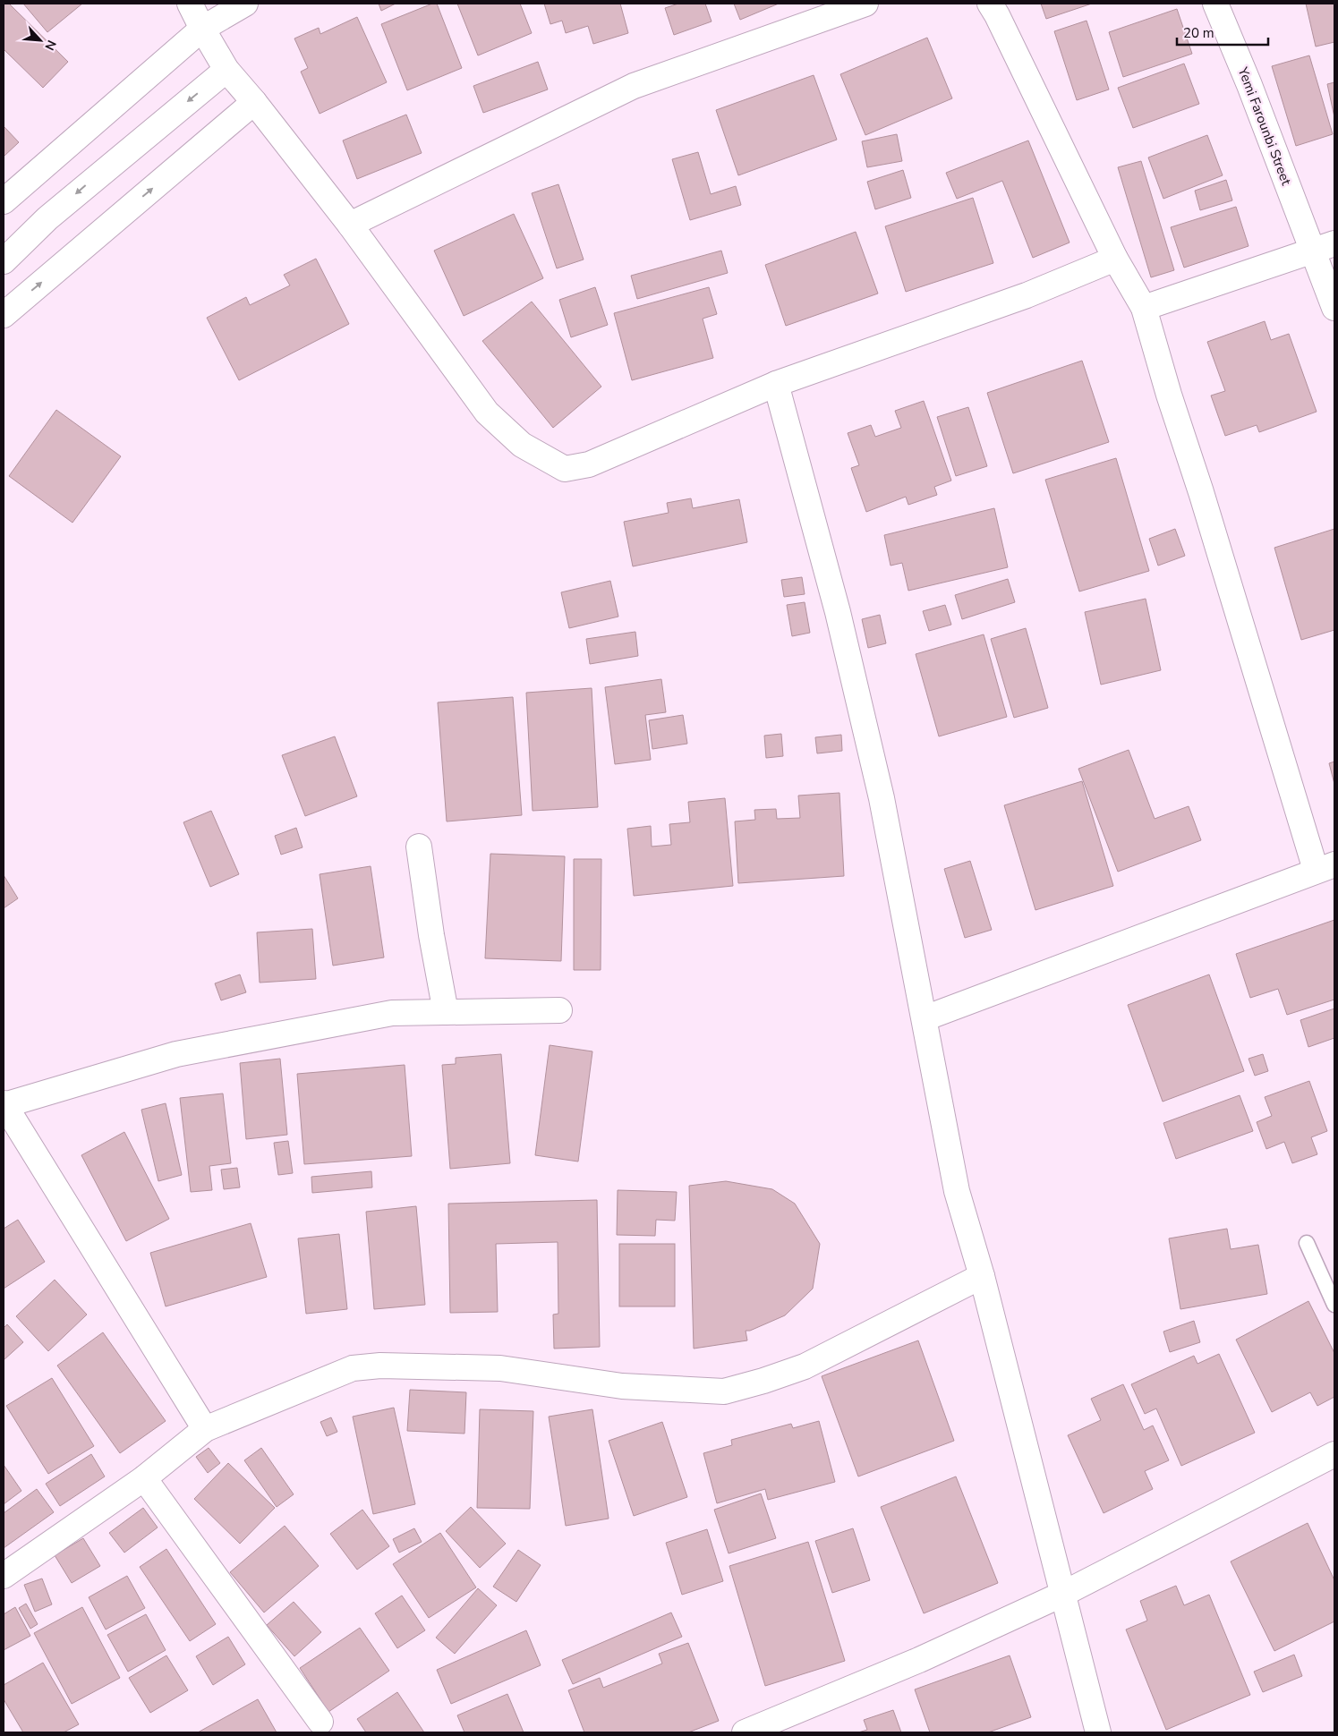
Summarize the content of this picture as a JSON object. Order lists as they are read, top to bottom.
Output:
{
  "streets": {
    "street": ["Yemi Farounbi Street"]
  },
  "scale_bar": "20 m",
  "north": "bottom right"
}
